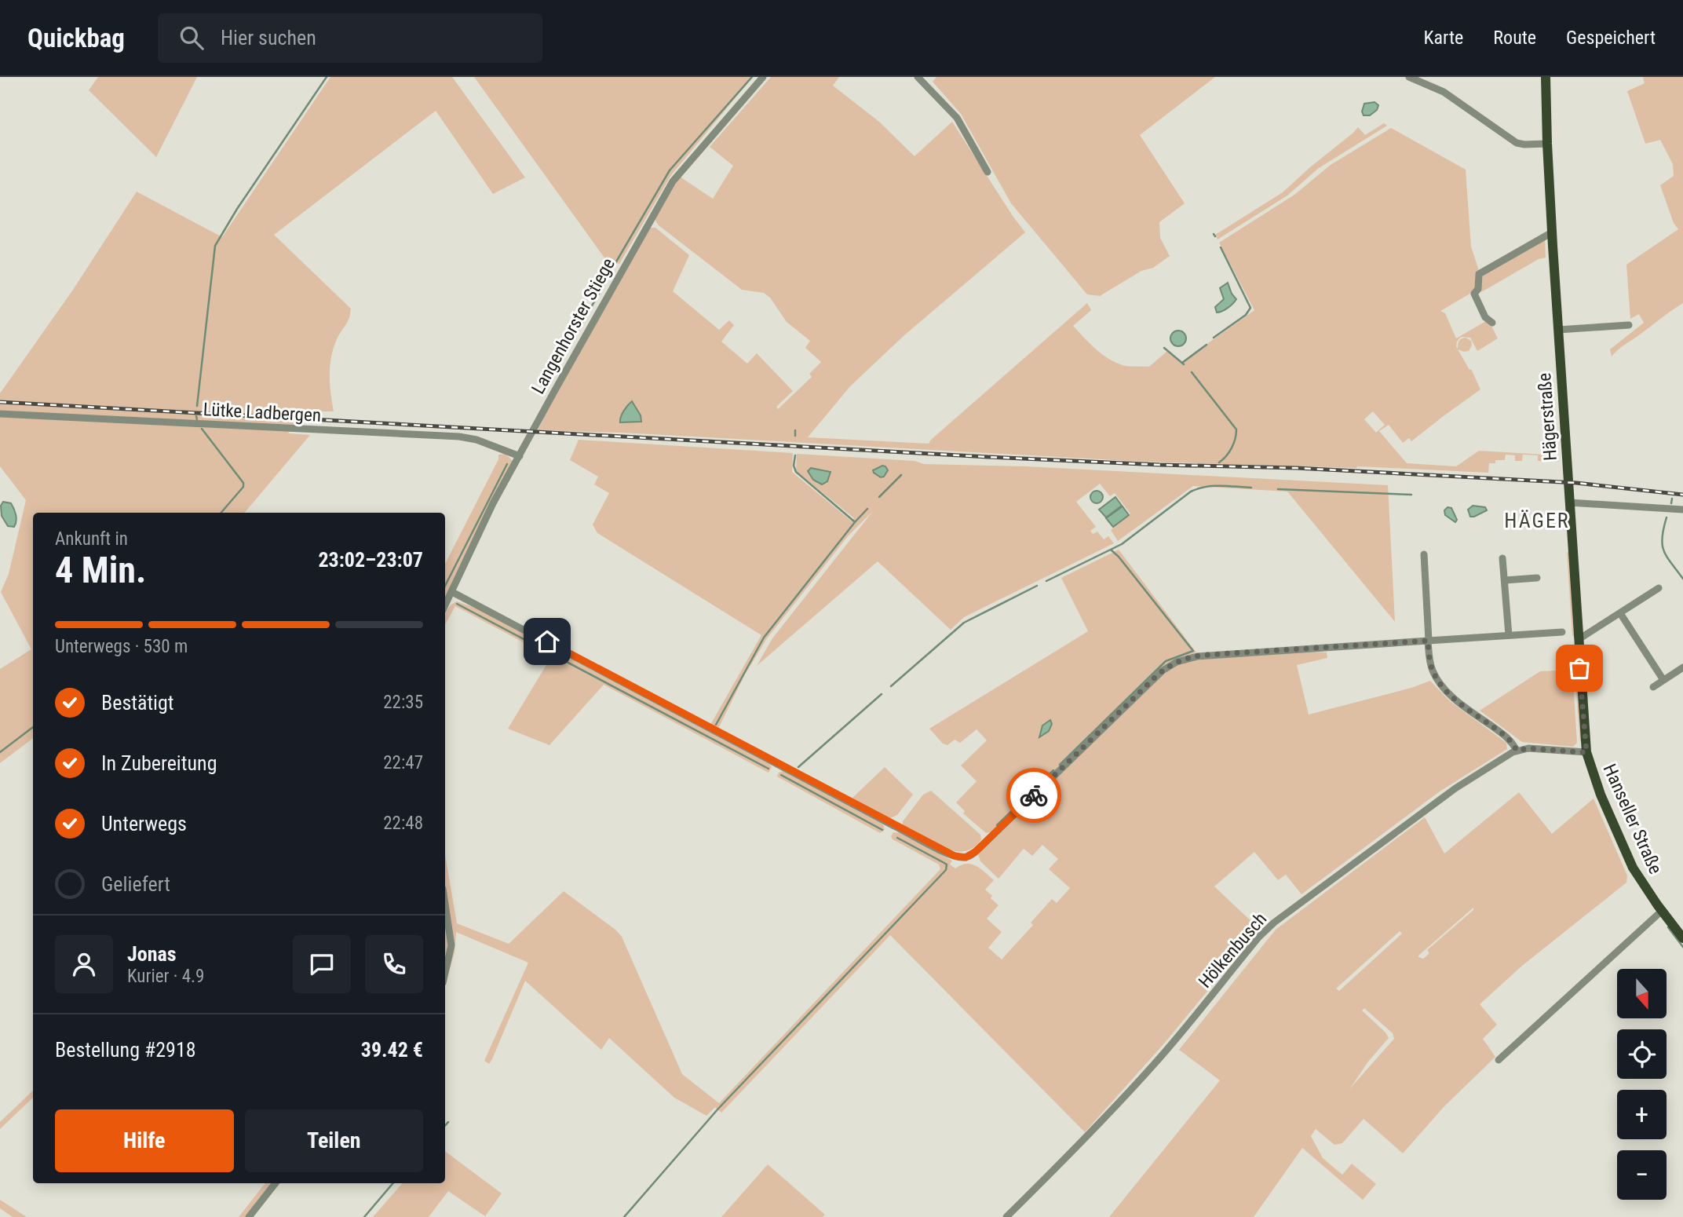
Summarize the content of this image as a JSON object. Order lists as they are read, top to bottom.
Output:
{
  "streets": {
    "main road": ["Hägerstraße", "Hanseller Straße"],
    "street": ["Langenhorster Stiege", "Lütke Ladbergen", "Hölkenbusch"]
  },
  "crossings": [
    ["Langenhorster Stiege", "Lütke Ladbergen"],
    ["Hägerstraße", "Hanseller Straße"],
    ["Hanseller Straße", "Hölkenbusch"]
  ],
  "districts": ["HÄGER"],
  "north": "bottom",
  "page": {
    "header": "Quickbag",
    "search": "Hier suchen",
    "nav": ["Karte", "Route", "Gespeichert"],
    "heading": ["4 Min.", "Ankunft in", "23:02–23:07"],
    "panel": [
      "Jonas",
      "Kurier · 4.9",
      "Bestellung #2918",
      "39.42 €"
    ],
    "bar": "Unterwegs · 530 m",
    "list": [
      ["Bestätigt", "22:35"],
      ["In Zubereitung", "22:47"],
      ["Unterwegs", "22:48"],
      "Geliefert"
    ],
    "map_buttons": ["+", "−"],
    "buttons": ["Hilfe", "Teilen"]
  }
}
